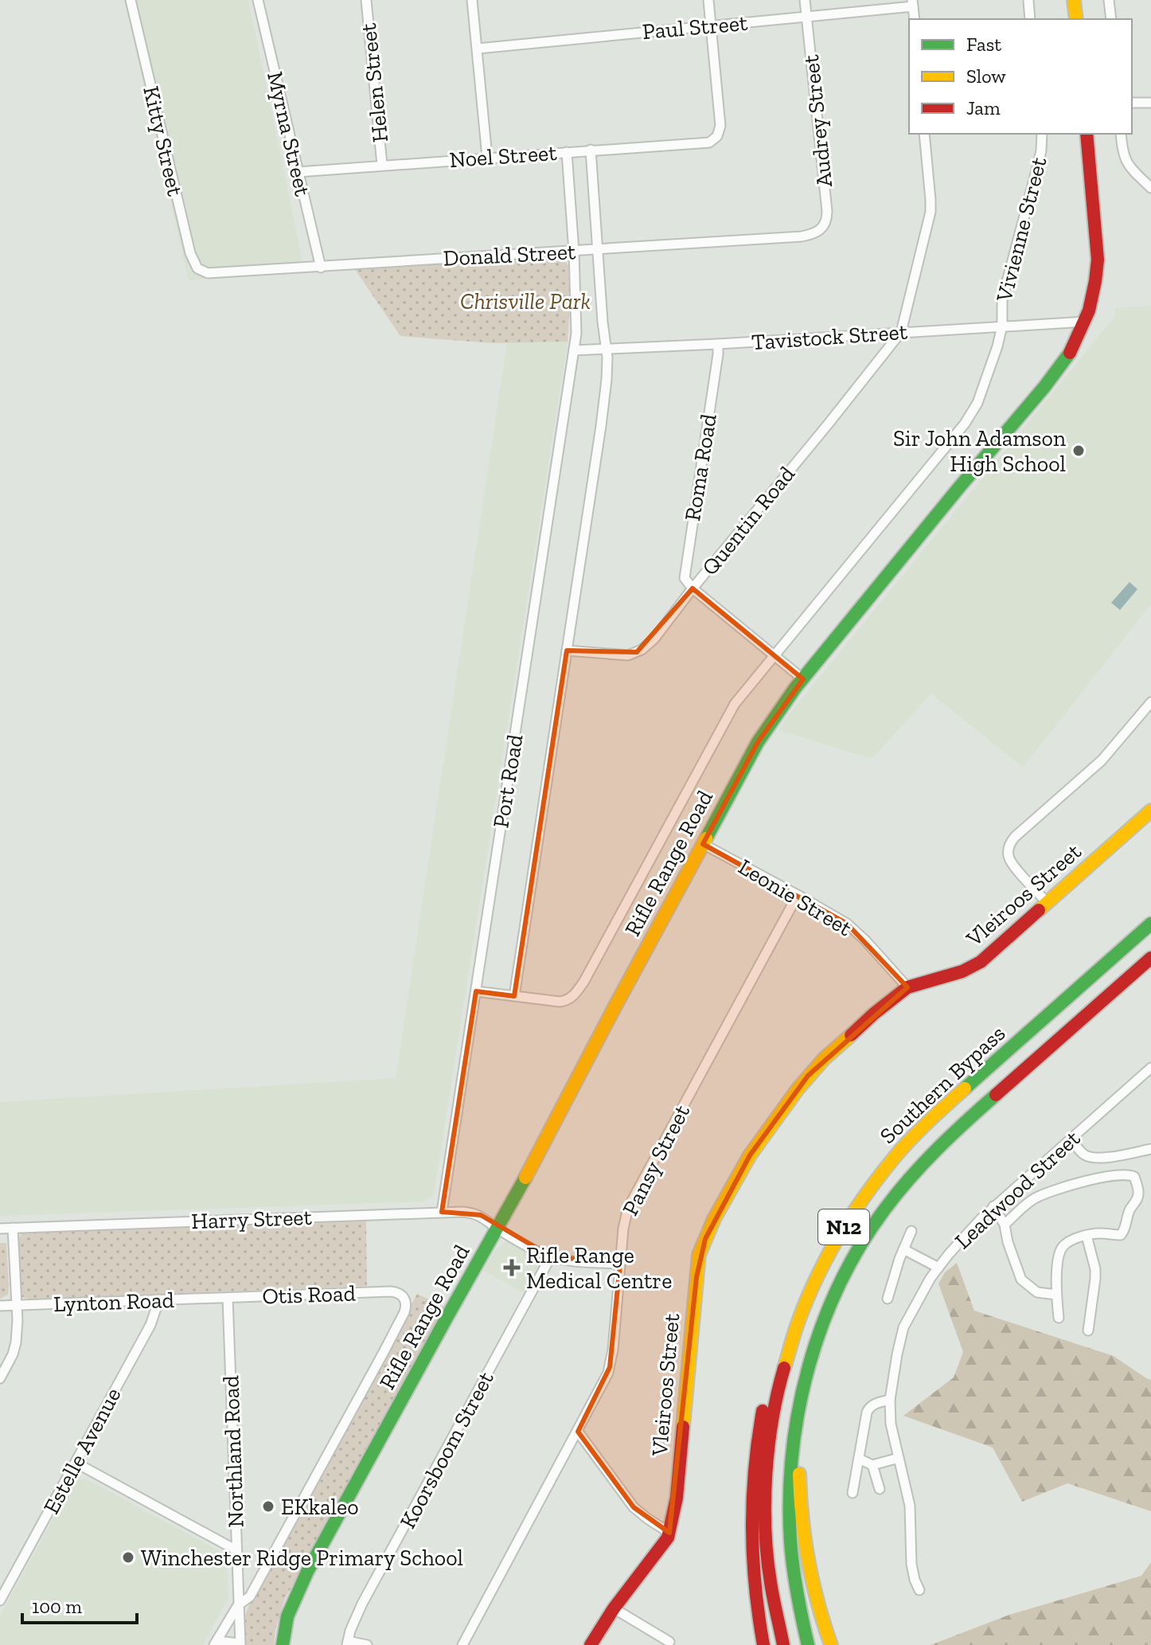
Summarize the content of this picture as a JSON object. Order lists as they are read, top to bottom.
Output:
{
  "streets": {
    "main road": [
      "Rifle Range Road",
      "Vleiroos Street",
      "Southern Bypass",
      "N12"
    ],
    "street": [
      "Paul Street",
      "Helen Street",
      "Audrey Street",
      "Myrna Street",
      "Kitty Street",
      "Noel Street",
      "Vivienne Street",
      "Donald Street",
      "Tavistock Street",
      "Roma Road",
      "Quentin Road",
      "Port Road",
      "Leonie Street",
      "Pansy Street",
      "Leadwood Street",
      "Harry Street",
      "Otis Road",
      "Lynton Road",
      "Koorsboom Street",
      "Estelle Avenue",
      "Northland Road"
    ]
  },
  "crossings": [
    ["Paul Street", "Audrey Street"],
    ["Paul Street", "Noel Street"],
    ["Helen Street", "Noel Street"],
    ["Audrey Street", "Donald Street"],
    ["Myrna Street", "Noel Street"],
    ["Myrna Street", "Donald Street"],
    ["Kitty Street", "Donald Street"],
    ["Noel Street", "Port Road"],
    ["Vivienne Street", "Tavistock Street"],
    ["Vivienne Street", "Rifle Range Road"],
    ["Donald Street", "Port Road"],
    ["Tavistock Street", "Roma Road"],
    ["Tavistock Street", "Quentin Road"],
    ["Tavistock Street", "Port Road"],
    ["Tavistock Street", "Rifle Range Road"],
    ["Roma Road", "Quentin Road"],
    ["Quentin Road", "Port Road"],
    ["Port Road", "Rifle Range Road"],
    ["Port Road", "Harry Street"],
    ["Rifle Range Road", "Leonie Street"],
    ["Rifle Range Road", "Harry Street"],
    ["Rifle Range Road", "Otis Road"],
    ["Rifle Range Road", "Northland Road"],
    ["Vleiroos Street", "Leonie Street"],
    ["Leonie Street", "Pansy Street"],
    ["Harry Street", "Koorsboom Street"],
    ["Otis Road", "Lynton Road"],
    ["Otis Road", "Northland Road"],
    ["Lynton Road", "Estelle Avenue"],
    ["Lynton Road", "Northland Road"]
  ],
  "parks": ["Chrisville Park"],
  "places": {
    "other": ["Sir John Adamson High School", "EKkaleo", "Winchester Ridge Primary School"],
    "health": ["Rifle Range Medical Centre"]
  },
  "legend": ["Fast", "Slow", "Jam"],
  "scale_bar": "100 m"
}
